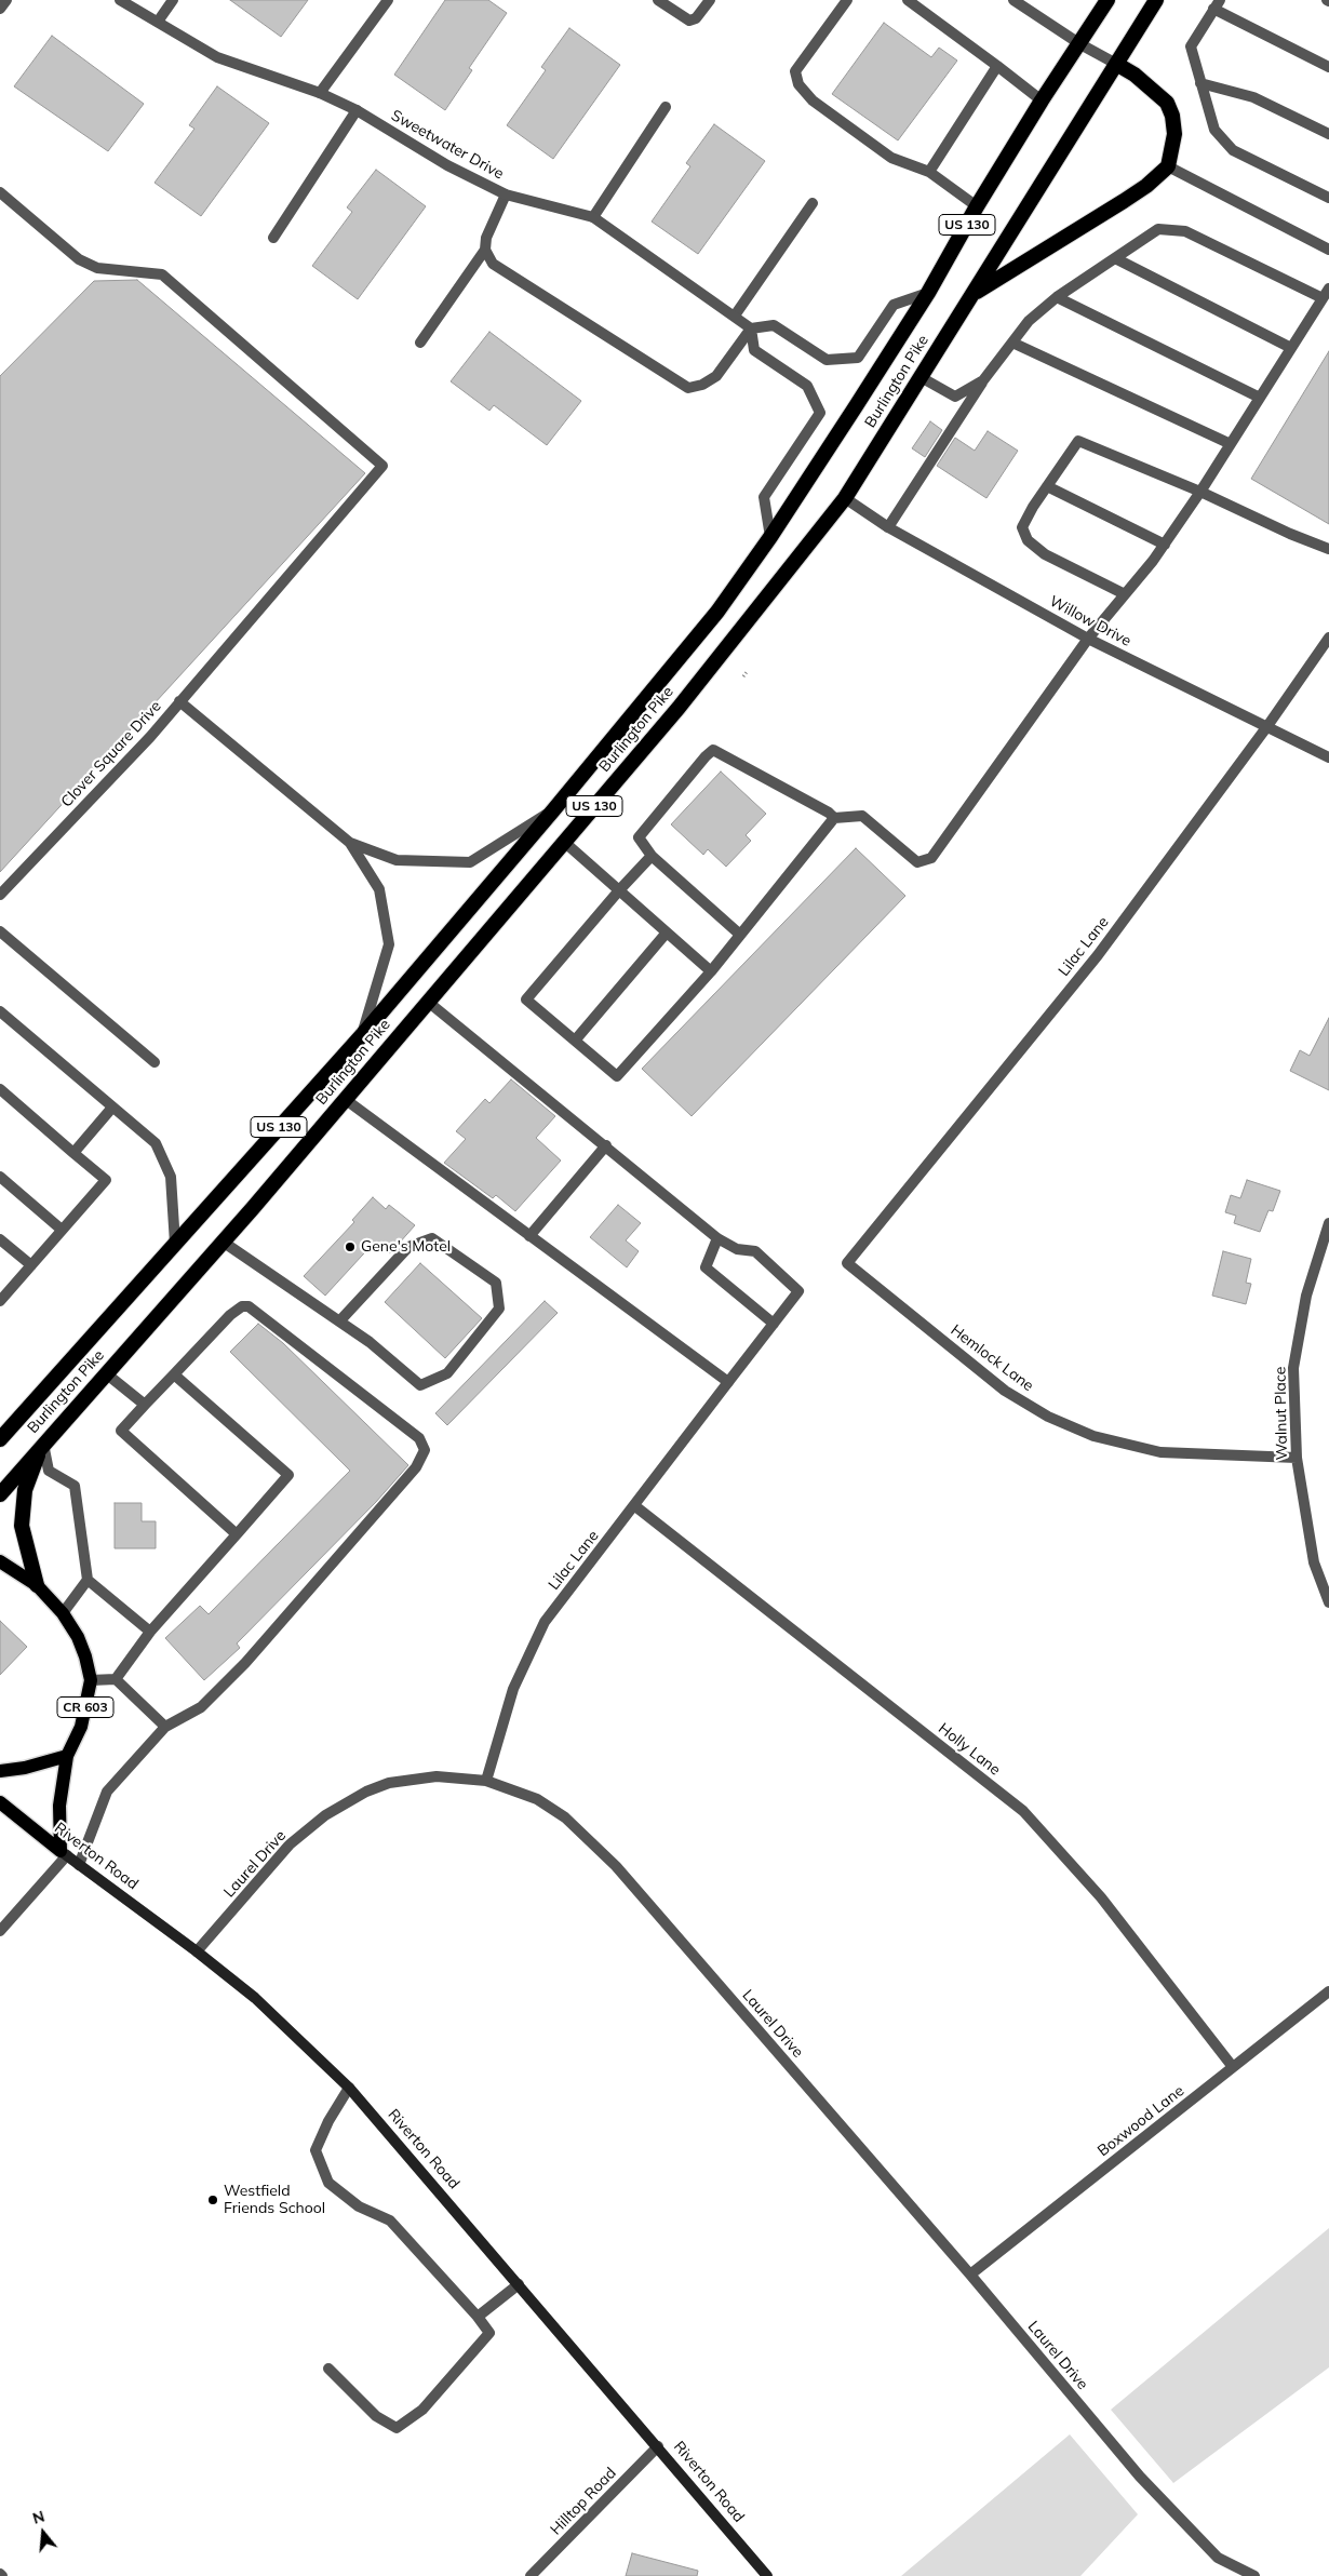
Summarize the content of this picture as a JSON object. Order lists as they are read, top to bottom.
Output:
{
  "streets": {
    "highway": ["US 130", "Burlington Pike"],
    "main road": ["CR 603", "Riverton Road"],
    "street": [
      "Sweetwater Drive",
      "Willow Drive",
      "Clover Square Drive",
      "Lilac Lane",
      "Hemlock Lane",
      "Walnut Place",
      "Holly Lane",
      "Laurel Drive",
      "Boxwood Lane",
      "Hilltop Road"
    ]
  },
  "crossings": [
    ["Burlington Pike", "Willow Drive"],
    ["Burlington Pike", "Clover Square Drive"],
    ["Willow Drive", "Lilac Lane"],
    ["Lilac Lane", "Hemlock Lane"],
    ["Lilac Lane", "Holly Lane"],
    ["Lilac Lane", "Laurel Drive"],
    ["Hemlock Lane", "Walnut Place"],
    ["CR 603", "Riverton Road"],
    ["Holly Lane", "Boxwood Lane"],
    ["Riverton Road", "Laurel Drive"],
    ["Riverton Road", "Hilltop Road"],
    ["Laurel Drive", "Boxwood Lane"]
  ],
  "places": ["Gene's Motel", "Westfield Friends School"],
  "north": "top"
}
